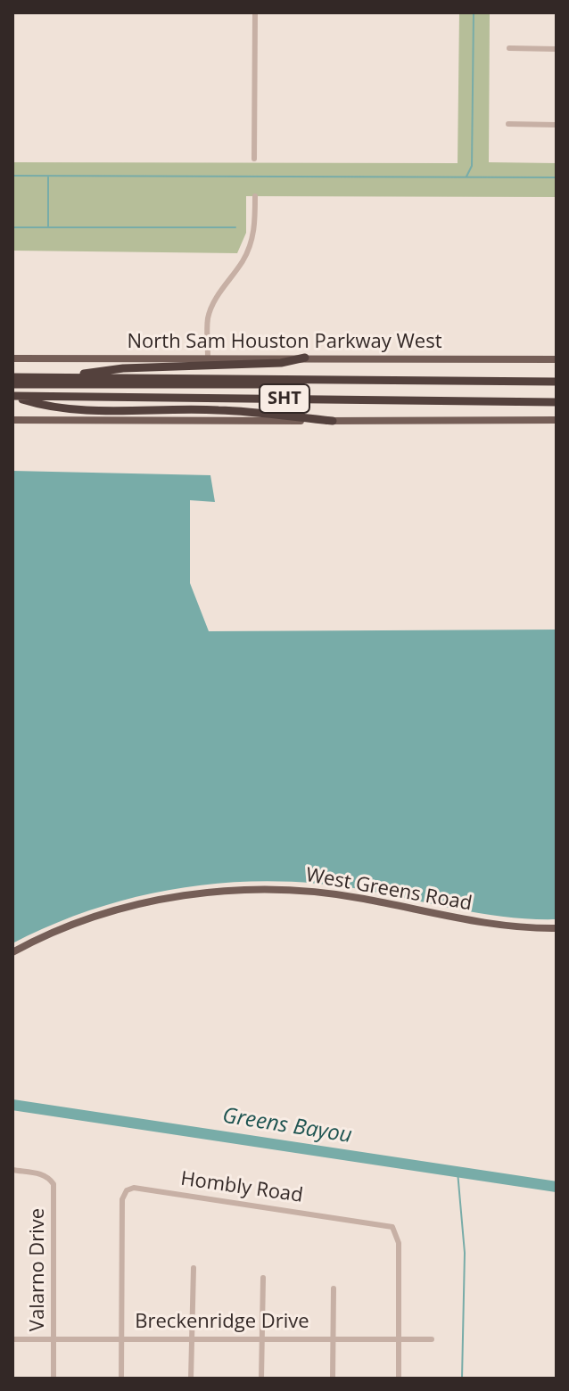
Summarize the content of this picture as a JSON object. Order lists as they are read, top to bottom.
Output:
{
  "streets": {
    "highway": ["SHT"],
    "main road": ["North Sam Houston Parkway West", "West Greens Road"],
    "street": ["Hombly Road", "Valarno Drive", "Breckenridge Drive"]
  },
  "crossings": [
    ["Hombly Road", "Breckenridge Drive"],
    ["Valarno Drive", "Breckenridge Drive"]
  ],
  "water": ["Greens Bayou"]
}
